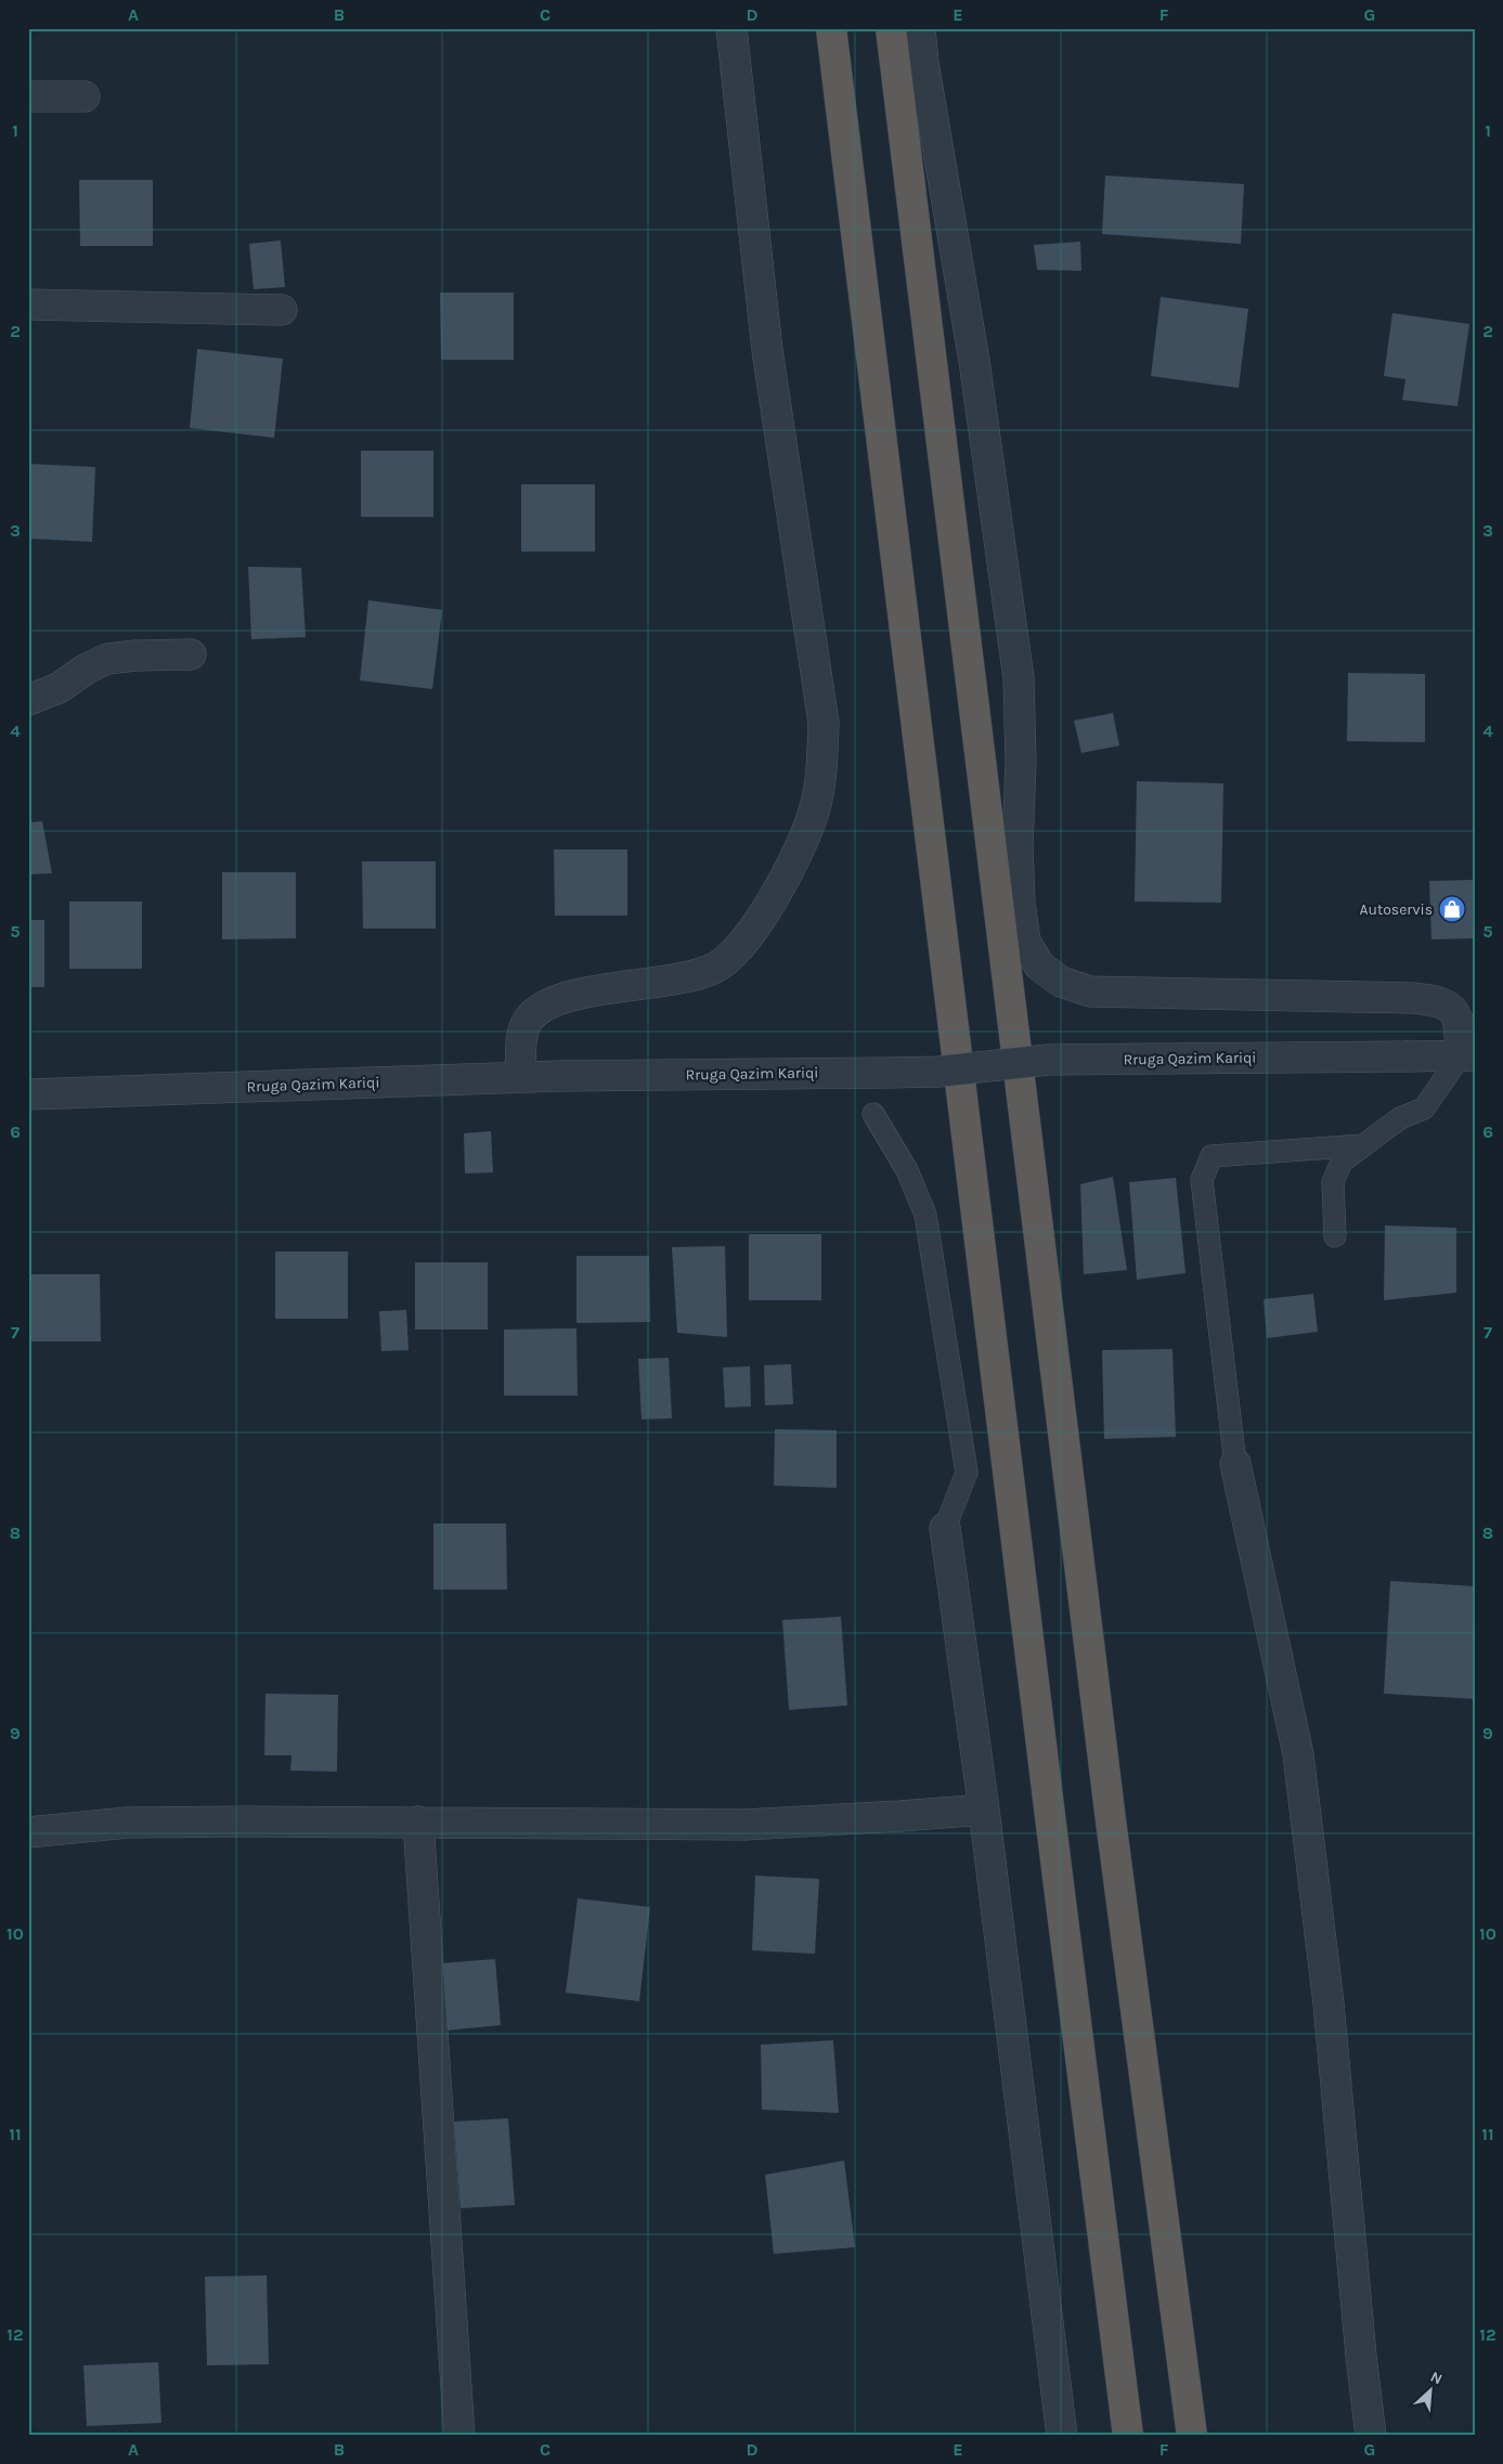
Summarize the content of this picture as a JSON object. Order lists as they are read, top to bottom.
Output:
{
  "streets": {
    "street": ["Rruga Qazim Kariqi"]
  },
  "places": {
    "shop": ["Autoservis"]
  },
  "north": "top right",
  "grid": {
    "columns": [
      "A",
      "B",
      "C",
      "D",
      "E",
      "F",
      "G"
    ],
    "rows": [
      "1",
      "2",
      "3",
      "4",
      "5",
      "6",
      "7",
      "8",
      "9",
      "10",
      "11",
      "12"
    ]
  }
}
